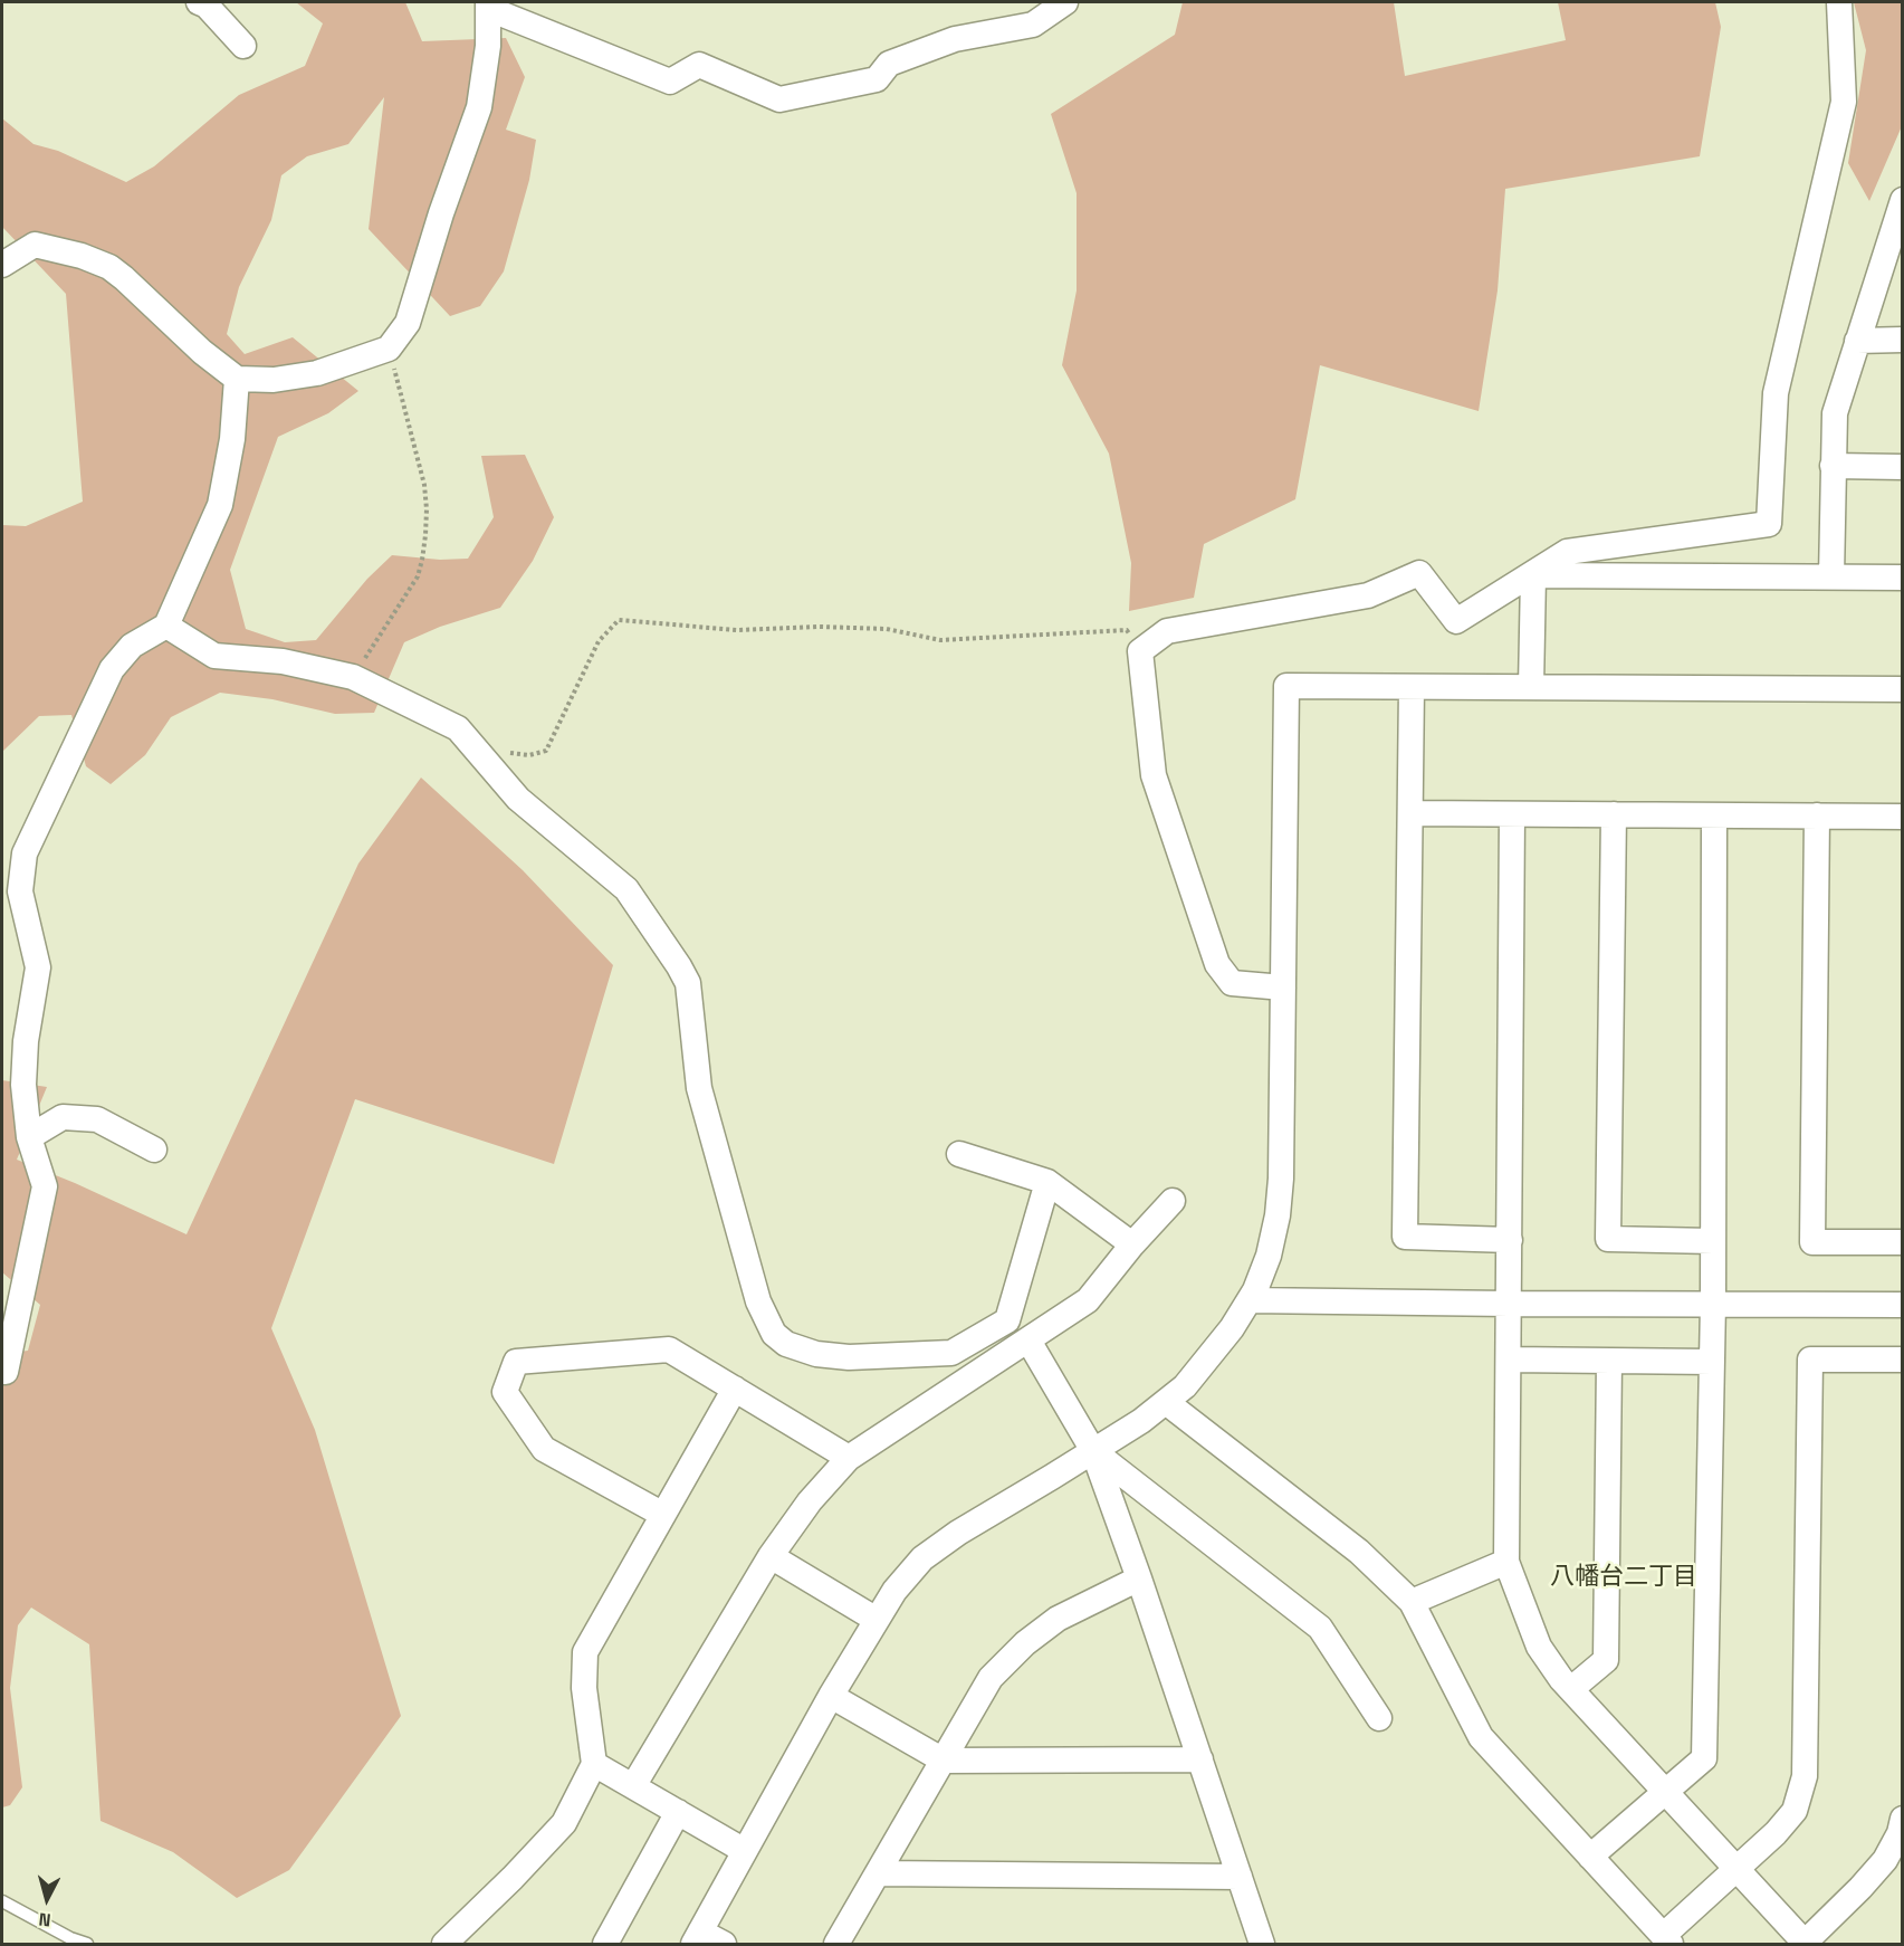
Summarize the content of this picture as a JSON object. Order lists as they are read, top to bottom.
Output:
{
  "districts": ["八幡台二丁目"],
  "north": "bottom"
}
